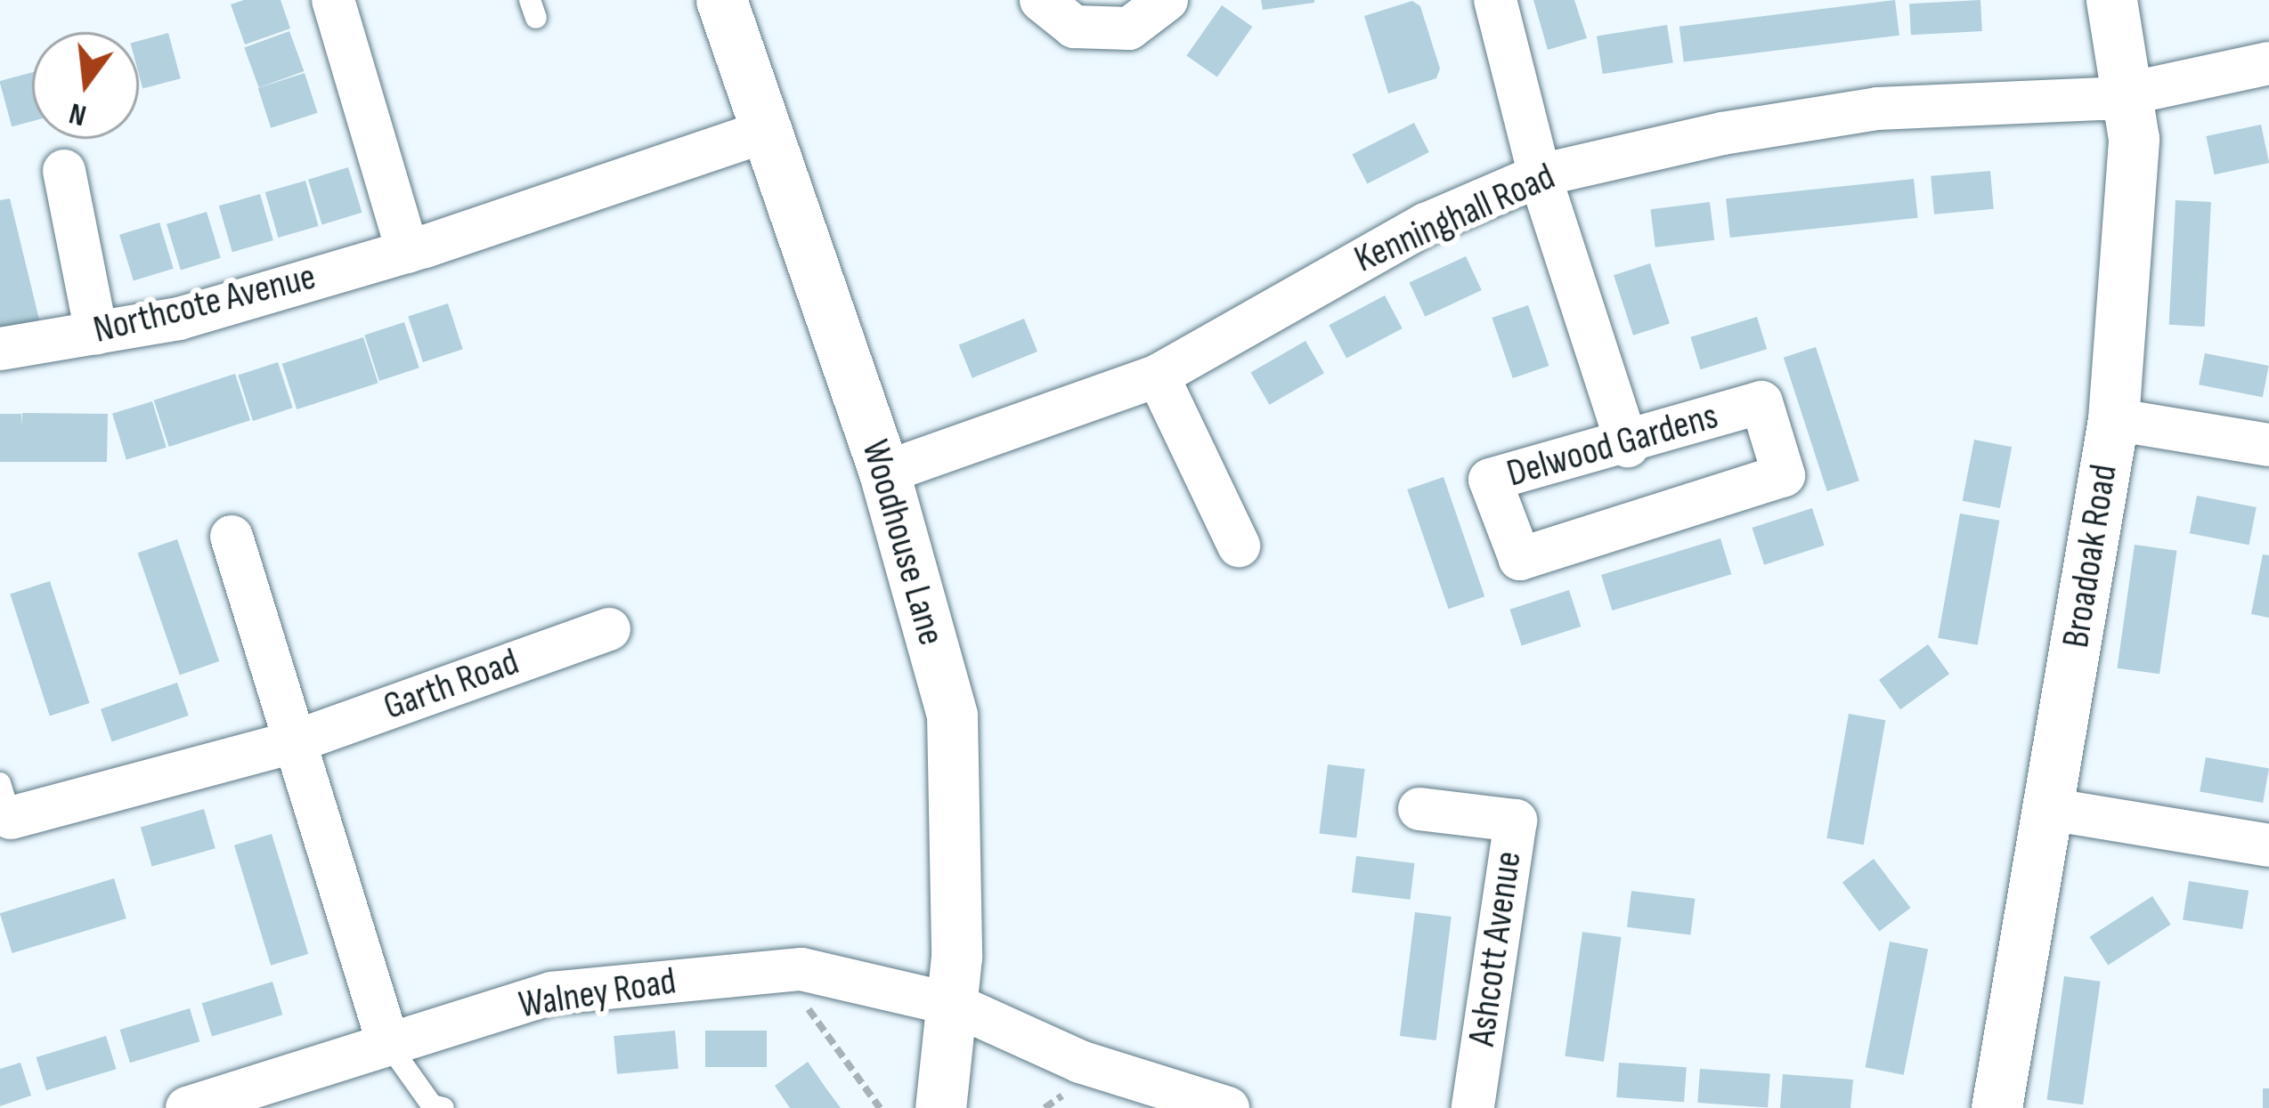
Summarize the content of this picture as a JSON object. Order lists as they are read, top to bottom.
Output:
{
  "streets": {
    "street": [
      "Kenninghall Road",
      "Northcote Avenue",
      "Delwood Gardens",
      "Woodhouse Lane",
      "Broadoak Road",
      "Garth Road",
      "Ashcott Avenue",
      "Walney Road"
    ]
  },
  "crossings": [
    ["Kenninghall Road", "Woodhouse Lane"],
    ["Kenninghall Road", "Broadoak Road"],
    ["Northcote Avenue", "Woodhouse Lane"],
    ["Woodhouse Lane", "Walney Road"]
  ],
  "north": "bottom"
}
